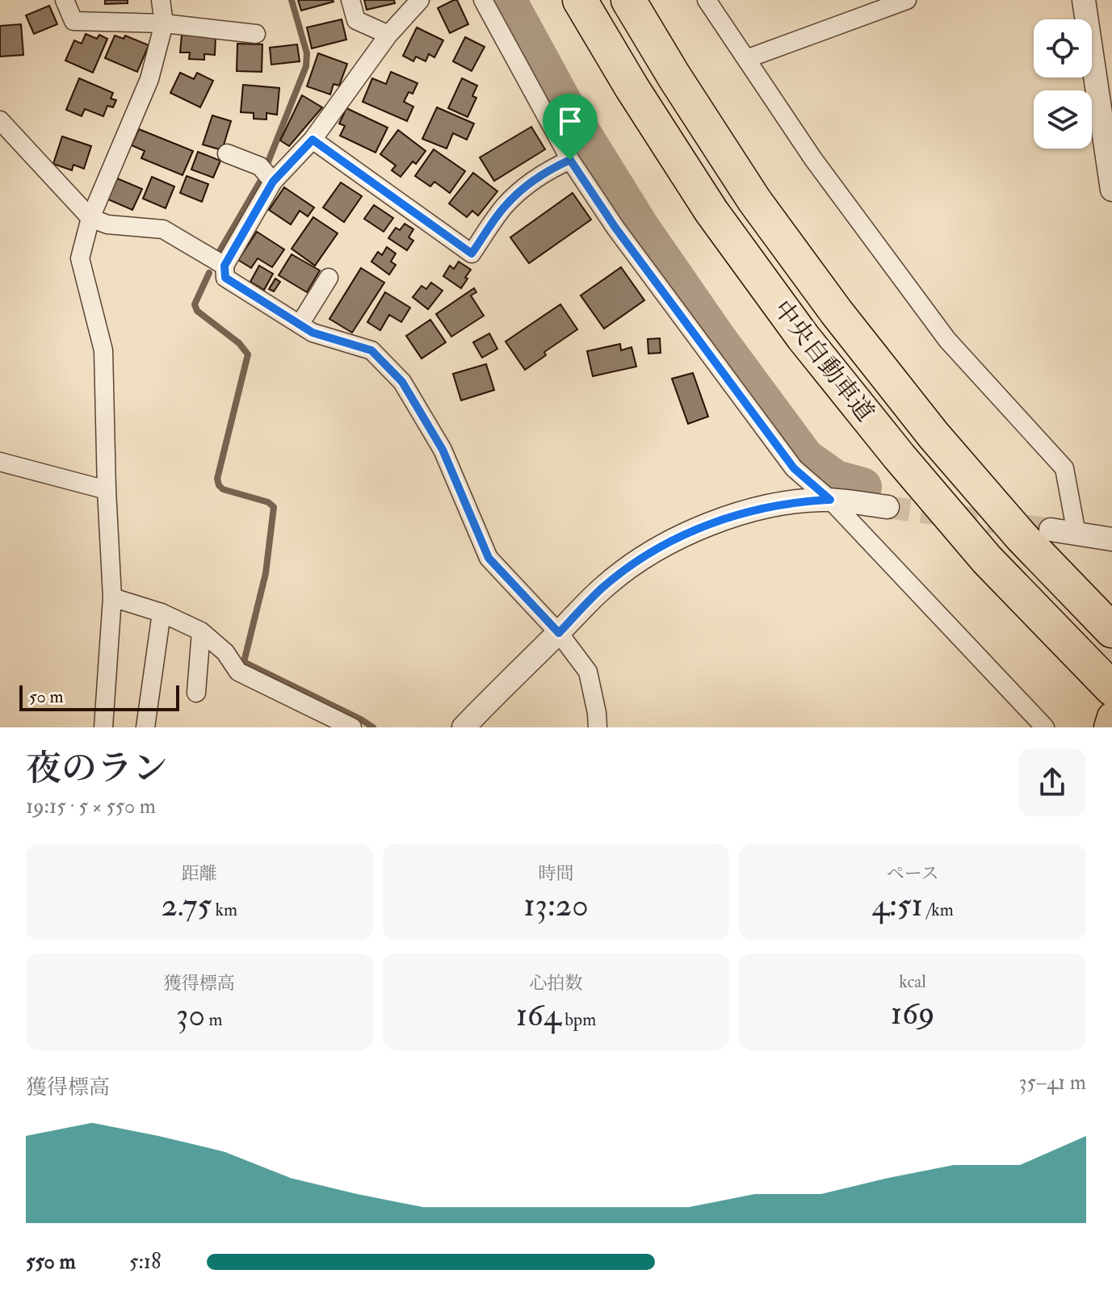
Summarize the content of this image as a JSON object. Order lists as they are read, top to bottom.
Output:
{
  "streets": {
    "highway": ["中央自動車道"]
  },
  "scale_bar": "50 m",
  "page": {
    "scale": "50 m",
    "heading": ["夜のラン", "19:15 · 5 × 550 m"],
    "stats": [
      ["距離", "2.75 km"],
      ["時間", "13:20"],
      ["ペース", "4:51 /km"],
      ["獲得標高", "30 m"],
      ["心拍数", "164 bpm"],
      ["kcal", "169"]
    ],
    "chart": ["獲得標高", "35–41 m"],
    "list": [
      {
        "name": "550 m",
        "note": "5:18"
      }
    ]
  }
}
